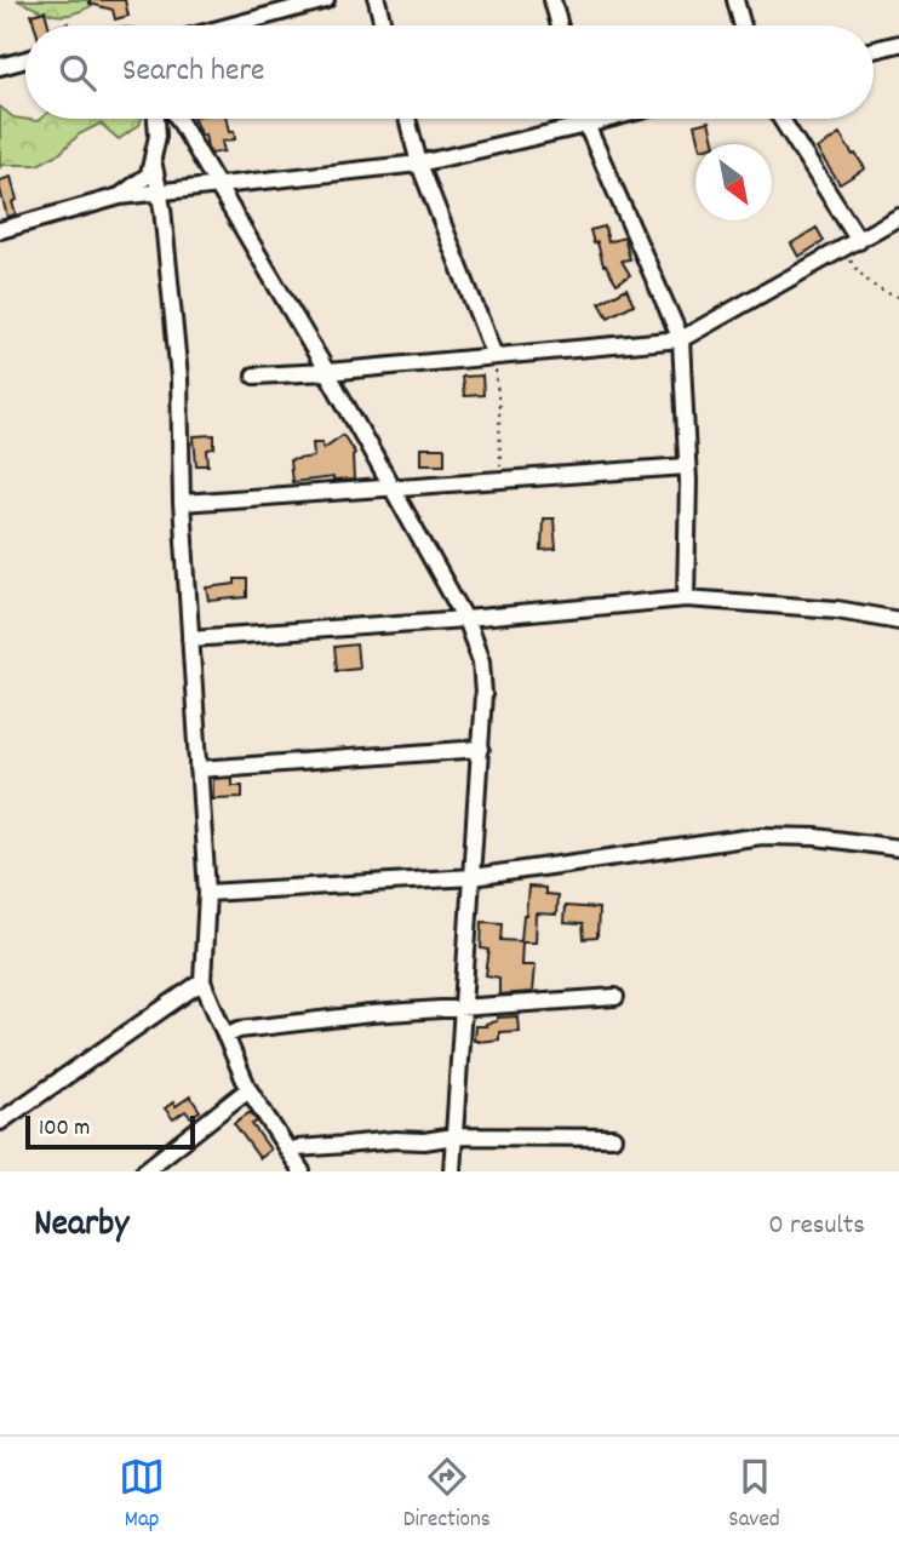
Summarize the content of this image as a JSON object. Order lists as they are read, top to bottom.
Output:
{
  "scale_bar": "100 m",
  "north": "bottom right",
  "page": {
    "search": "Search here",
    "scale": "100 m",
    "heading": ["Nearby", "0 results"],
    "nav": ["Map", "Directions", "Saved"]
  }
}
